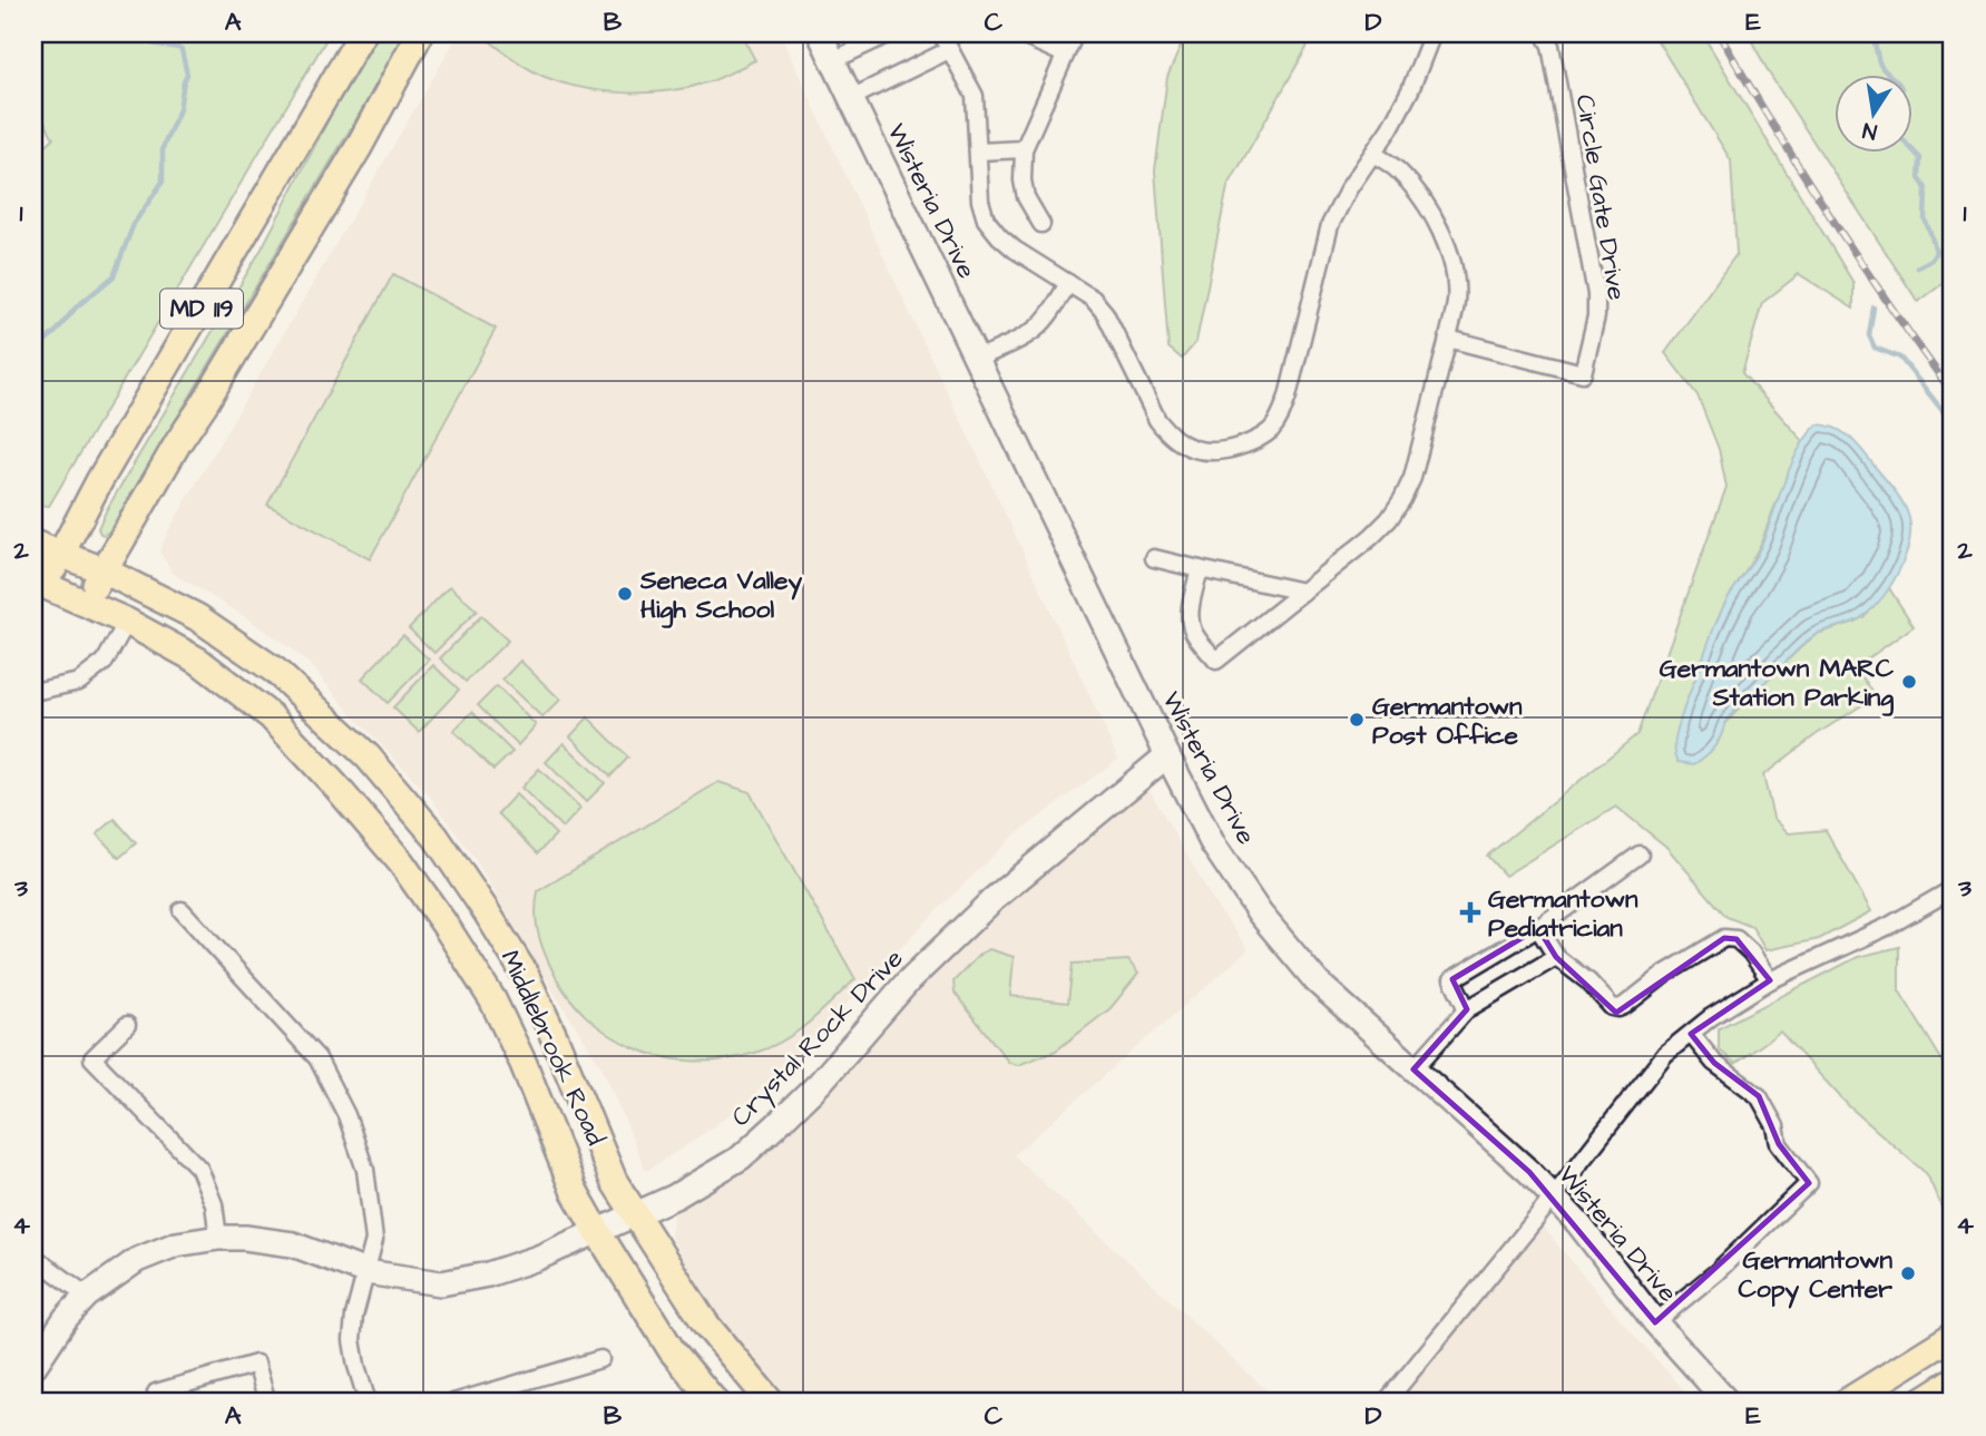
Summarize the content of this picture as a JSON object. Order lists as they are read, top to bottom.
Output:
{
  "streets": {
    "main road": ["MD 119", "Middlebrook Road"],
    "street": ["Circle Gate Drive", "Wisteria Drive", "Crystal Rock Drive"]
  },
  "crossings": [
    ["Wisteria Drive", "Crystal Rock Drive"],
    ["MD 119", "Middlebrook Road"],
    ["Crystal Rock Drive", "Middlebrook Road"]
  ],
  "places": {
    "other": [
      "Seneca Valley High School",
      "Germantown MARC Station Parking",
      "Germantown Post Office",
      "Germantown Copy Center"
    ],
    "health": ["Germantown Pediatrician"]
  },
  "north": "bottom",
  "grid": {
    "columns": [
      "A",
      "B",
      "C",
      "D",
      "E"
    ],
    "rows": [
      "1",
      "2",
      "3",
      "4"
    ]
  }
}
